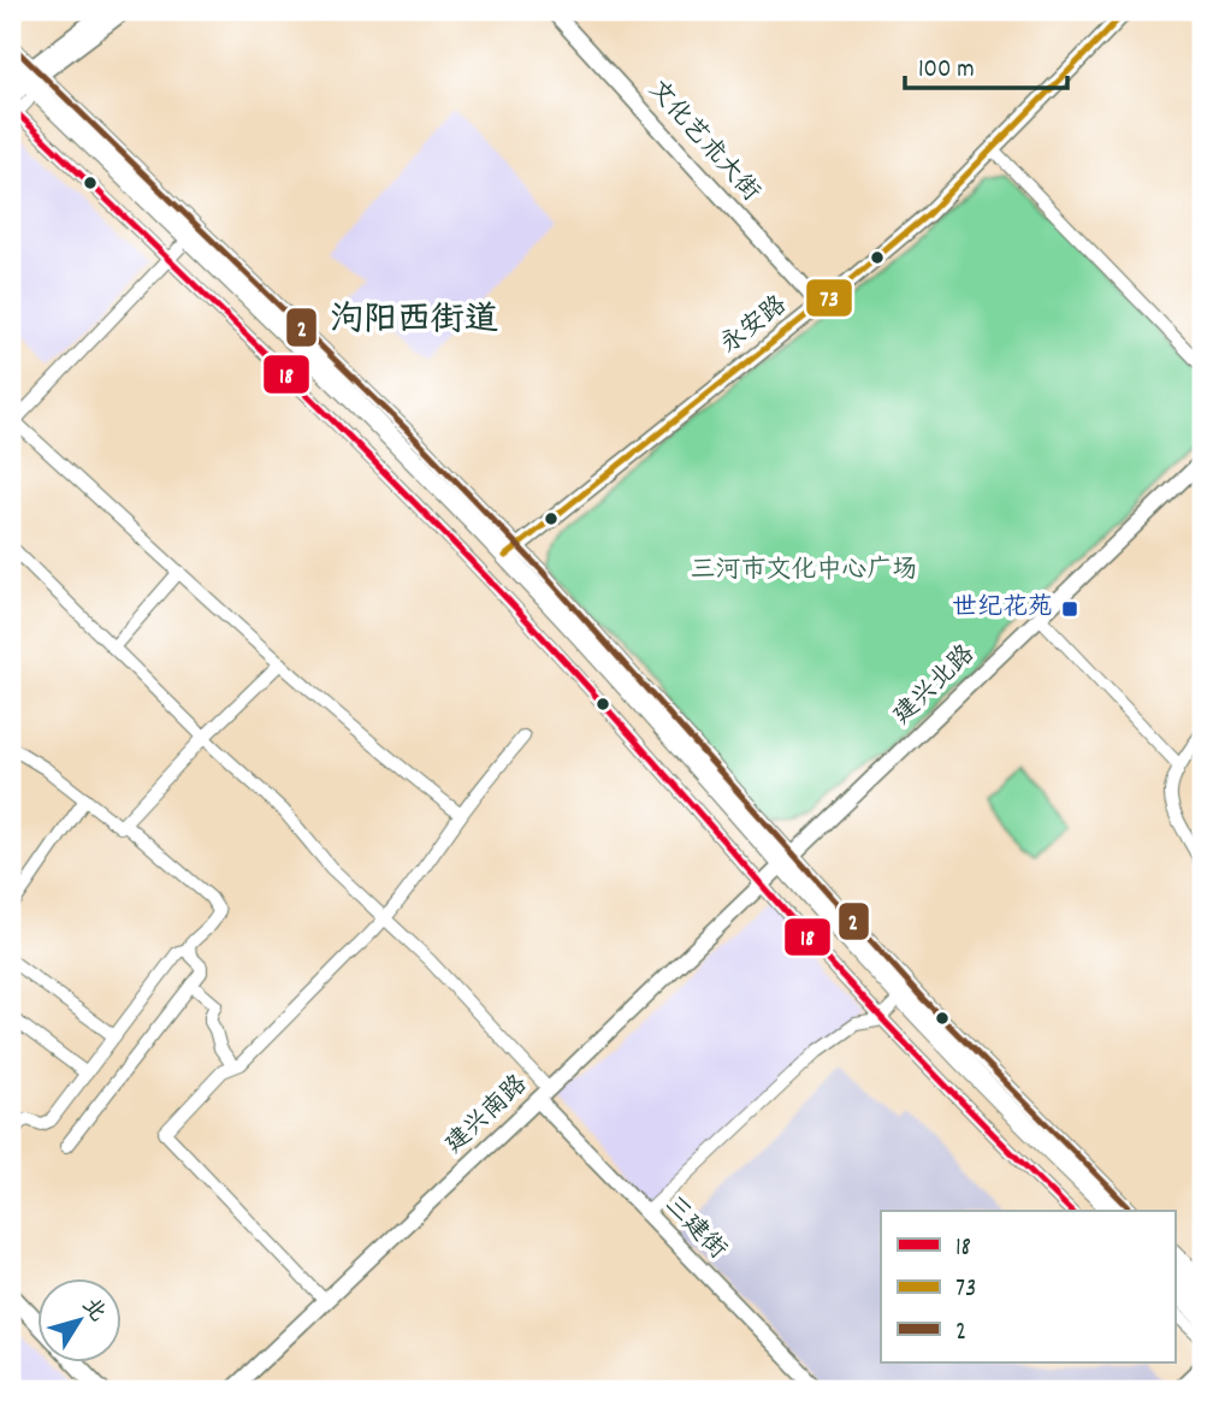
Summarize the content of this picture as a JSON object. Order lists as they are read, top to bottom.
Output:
{
  "streets": {
    "street": [
      "文化艺术大街",
      "永安路",
      "建兴北路",
      "建兴南路",
      "三建街"
    ]
  },
  "crossings": [
    ["文化艺术大街", "永安路"],
    ["建兴北路", "建兴南路"],
    ["建兴南路", "三建街"]
  ],
  "districts": ["泃阳西街道"],
  "parks": ["三河市文化中心广场"],
  "places": {
    "transit": ["世纪花苑"]
  },
  "lines": ["transit line 73", "transit line 2", "transit line 18"],
  "legend": ["18", "73", "2"],
  "scale_bar": "100 m",
  "north": "top right"
}
